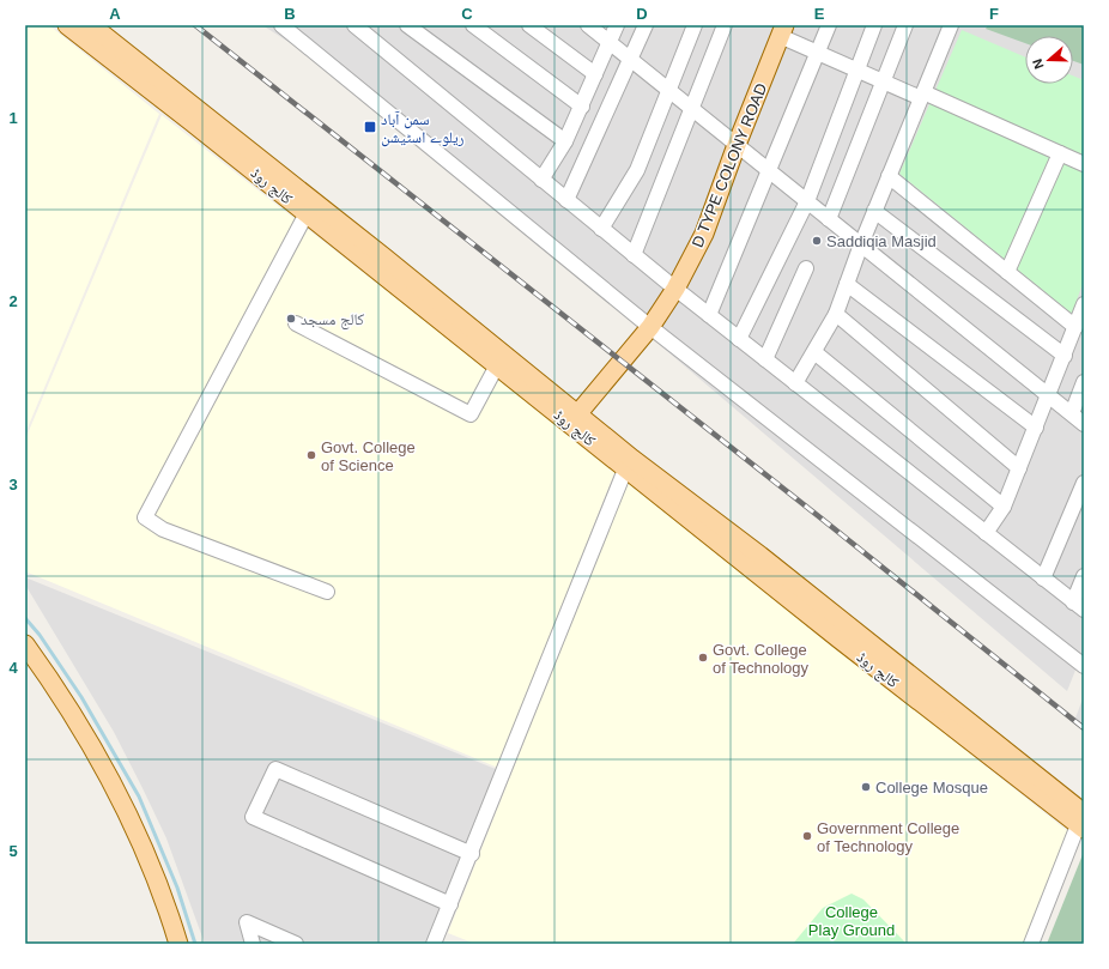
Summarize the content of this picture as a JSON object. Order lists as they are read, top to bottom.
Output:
{
  "streets": {
    "main road": ["D TYPE COLONY ROAD", "کالج روڈ"]
  },
  "crossings": [
    ["D TYPE COLONY ROAD", "کالج روڈ"]
  ],
  "parks": ["College Play Ground"],
  "places": {
    "transit": ["سمن آباد ریلوے اسٹیشن"],
    "other": [
      "Saddiqia Masjid",
      "کالج مسجد",
      "Govt. College of Science",
      "Govt. College of Technology",
      "College Mosque",
      "Government College of Technology"
    ]
  },
  "north": "left",
  "grid": {
    "columns": [
      "A",
      "B",
      "C",
      "D",
      "E",
      "F"
    ],
    "rows": [
      "1",
      "2",
      "3",
      "4",
      "5"
    ]
  }
}
